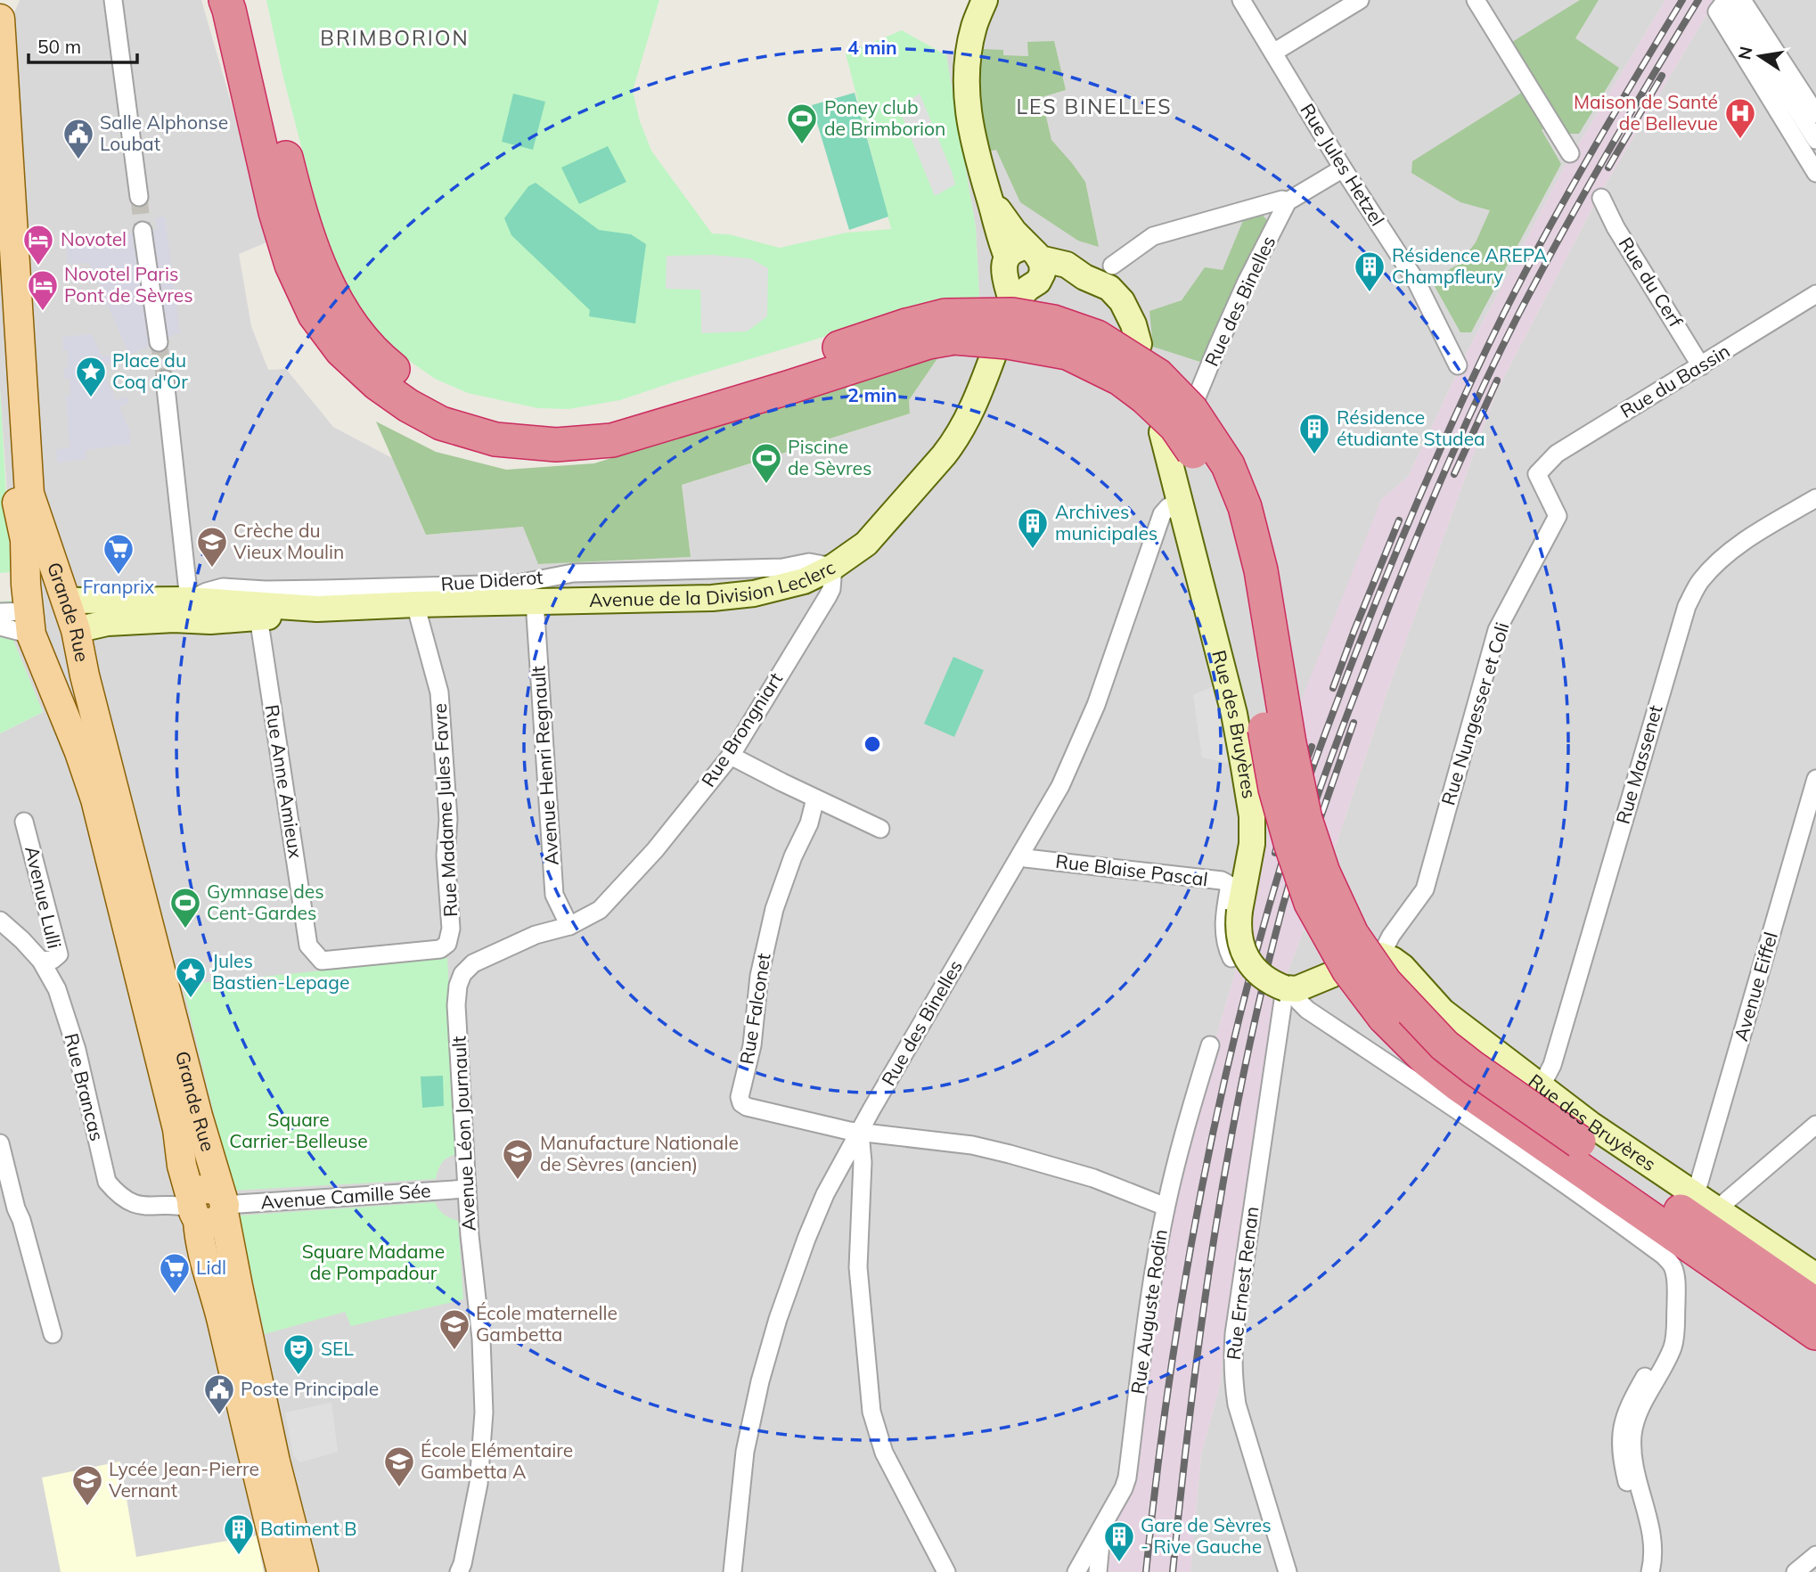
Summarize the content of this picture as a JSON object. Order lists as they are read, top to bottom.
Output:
{
  "streets": {
    "main road": ["Avenue de la Division Leclerc", "Grande Rue", "Rue des Bruyères"],
    "street": [
      "Rue Jules Hetzel",
      "Rue du Cerf",
      "Rue des Binelles",
      "Rue du Bassin",
      "Rue Diderot",
      "Rue Nungesser et Coli",
      "Rue Brongniart",
      "Rue Massenet",
      "Avenue Henri Regnault",
      "Rue Anne Amieux",
      "Rue Madame Jules Favre",
      "Rue Blaise Pascal",
      "Avenue Lulli",
      "Avenue Eiffel",
      "Rue Falconet",
      "Rue Brancas",
      "Avenue Léon Journault",
      "Avenue Camille Sée",
      "Rue Ernest Renan",
      "Rue Auguste Rodin"
    ]
  },
  "crossings": [
    ["Rue du Cerf", "Rue du Bassin"],
    ["Rue des Binelles", "Rue des Bruyères"],
    ["Rue des Binelles", "Rue Blaise Pascal"],
    ["Rue des Binelles", "Rue Falconet"],
    ["Rue du Bassin", "Rue Nungesser et Coli"],
    ["Rue Diderot", "Avenue de la Division Leclerc"],
    ["Rue Diderot", "Rue Brongniart"],
    ["Avenue de la Division Leclerc", "Grande Rue"],
    ["Avenue de la Division Leclerc", "Rue Brongniart"],
    ["Avenue de la Division Leclerc", "Avenue Henri Regnault"],
    ["Avenue de la Division Leclerc", "Rue Anne Amieux"],
    ["Avenue de la Division Leclerc", "Rue Madame Jules Favre"],
    ["Grande Rue", "Rue Brancas"],
    ["Grande Rue", "Avenue Camille Sée"],
    ["Rue Nungesser et Coli", "Rue des Bruyères"],
    ["Rue des Bruyères", "Rue Massenet"],
    ["Rue des Bruyères", "Rue Blaise Pascal"],
    ["Rue des Bruyères", "Avenue Eiffel"],
    ["Rue des Bruyères", "Rue Ernest Renan"],
    ["Rue Brongniart", "Avenue Henri Regnault"],
    ["Rue Brongniart", "Avenue Léon Journault"],
    ["Avenue Henri Regnault", "Avenue Léon Journault"],
    ["Rue Anne Amieux", "Rue Madame Jules Favre"],
    ["Avenue Lulli", "Rue Brancas"],
    ["Rue Brancas", "Avenue Camille Sée"],
    ["Avenue Léon Journault", "Avenue Camille Sée"]
  ],
  "districts": ["BRIMBORION", "LES BINELLES"],
  "parks": ["Square Carrier-Belleuse", "Square Madame de Pompadour"],
  "places": {
    "hospital": ["Maison de Santé de Bellevue"],
    "sports": ["Poney club de Brimborion", "Piscine de Sèvres", "Gymnase des Cent-Gardes"],
    "public building": ["Salle Alphonse Loubat", "Poste Principale"],
    "hotel": ["Novotel", "Novotel Paris Pont de Sèvres"],
    "building": [
      "Résidence AREPA Champfleury",
      "Résidence étudiante Studea",
      "Archives municipales",
      "Batiment B",
      "Gare de Sèvres - Rive Gauche"
    ],
    "place": ["Place du Coq d'Or", "Jules Bastien-Lepage"],
    "school or university": [
      "Crèche du Vieux Moulin",
      "Manufacture Nationale de Sèvres (ancien)",
      "École maternelle Gambetta",
      "École Elémentaire Gambetta A",
      "Lycée Jean-Pierre Vernant"
    ],
    "supermarket": ["Franprix", "Lidl"],
    "theatre": ["SEL"]
  },
  "scale_bar": "50 m",
  "north": "left",
  "rings": ["4 min", "2 min"]
}
